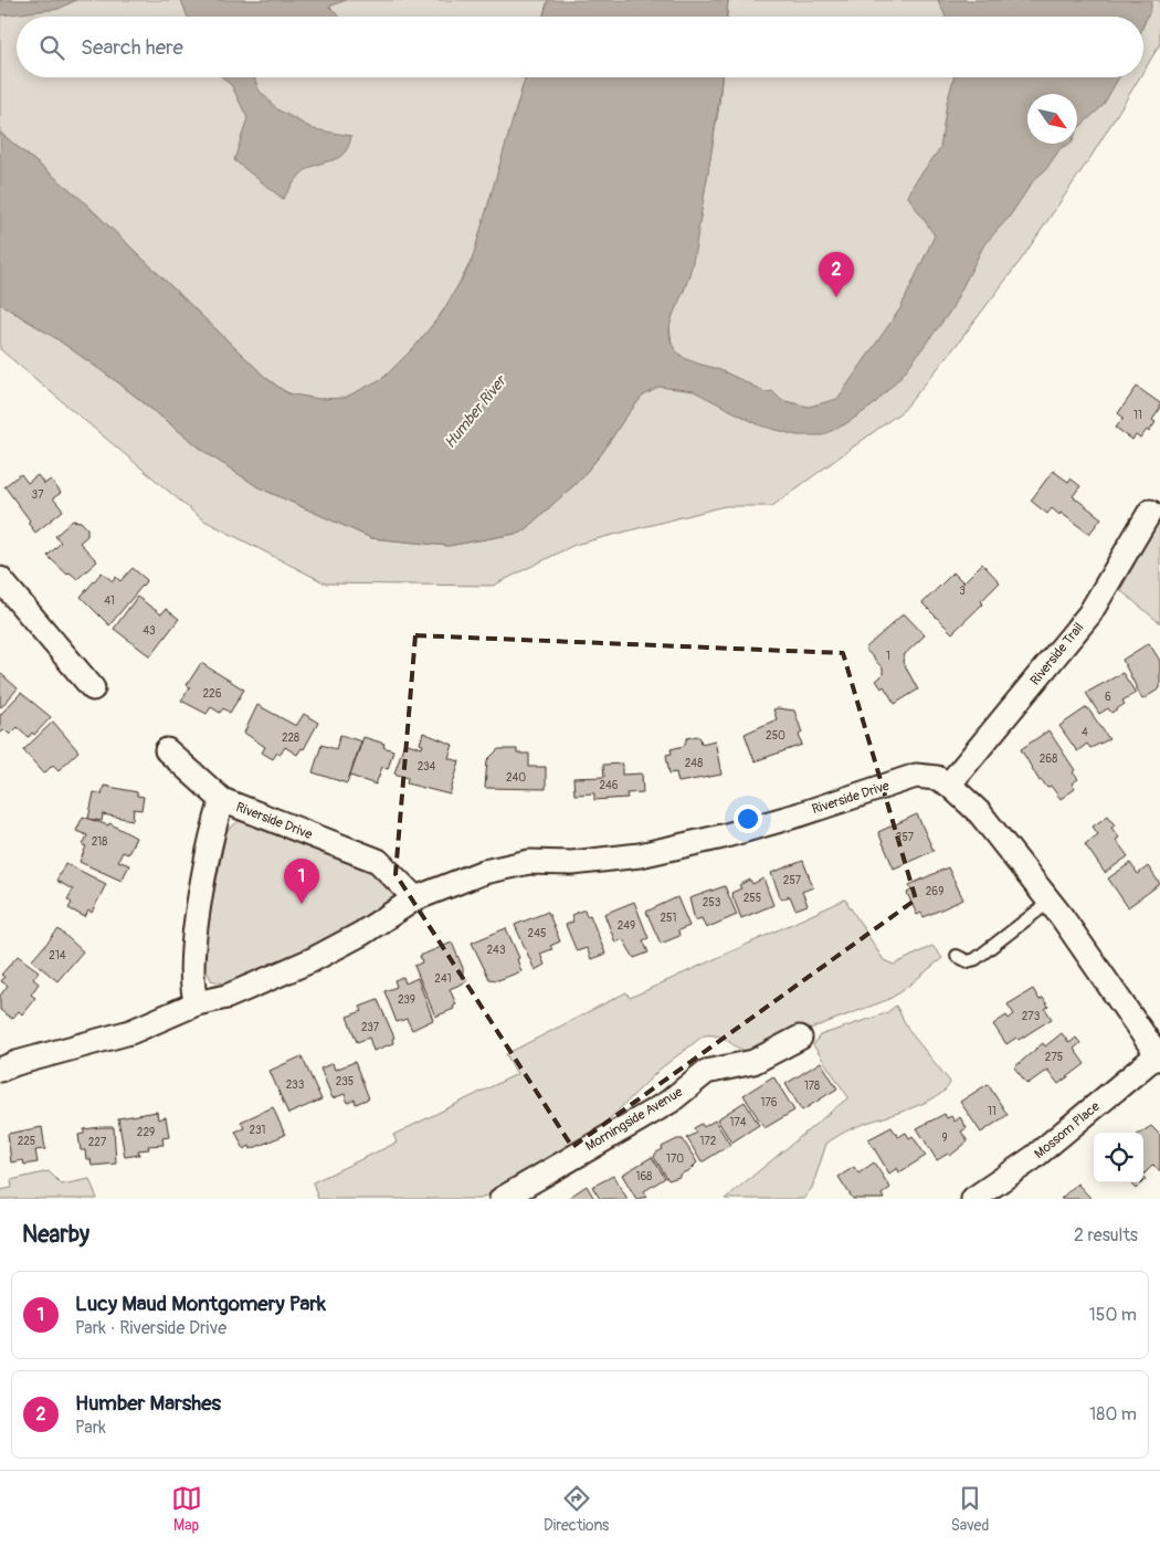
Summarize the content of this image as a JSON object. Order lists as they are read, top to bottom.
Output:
{
  "streets": {
    "street": [
      "Riverside Trail",
      "Riverside Drive",
      "Morningside Avenue",
      "Mossom Place"
    ]
  },
  "crossings": [
    ["Riverside Trail", "Riverside Drive"],
    ["Riverside Drive", "Mossom Place"]
  ],
  "water": ["Humber River"],
  "house_numbers": [
    "11",
    "37",
    "3",
    "41",
    "43",
    "1",
    "226",
    "6",
    "4",
    "250",
    "228",
    "268",
    "248",
    "234",
    "240",
    "246",
    "257",
    "218",
    "257",
    "269",
    "255",
    "253",
    "251",
    "249",
    "245",
    "243",
    "214",
    "241",
    "239",
    "273",
    "237",
    "275",
    "235",
    "233",
    "178",
    "176",
    "11",
    "174",
    "231",
    "229",
    "9",
    "225",
    "172",
    "227",
    "170",
    "168"
  ],
  "north": "bottom right",
  "page": {
    "search": "Search here",
    "pins": ["2", "1"],
    "heading": ["Nearby", "2 results"],
    "list": [
      {
        "mark": "1",
        "name": "Lucy Maud Montgomery Park",
        "note": "Park · Riverside Drive",
        "value": "150 m"
      },
      {
        "mark": "2",
        "name": "Humber Marshes",
        "note": "Park",
        "value": "180 m"
      }
    ],
    "nav": ["Map", "Directions", "Saved"]
  }
}
